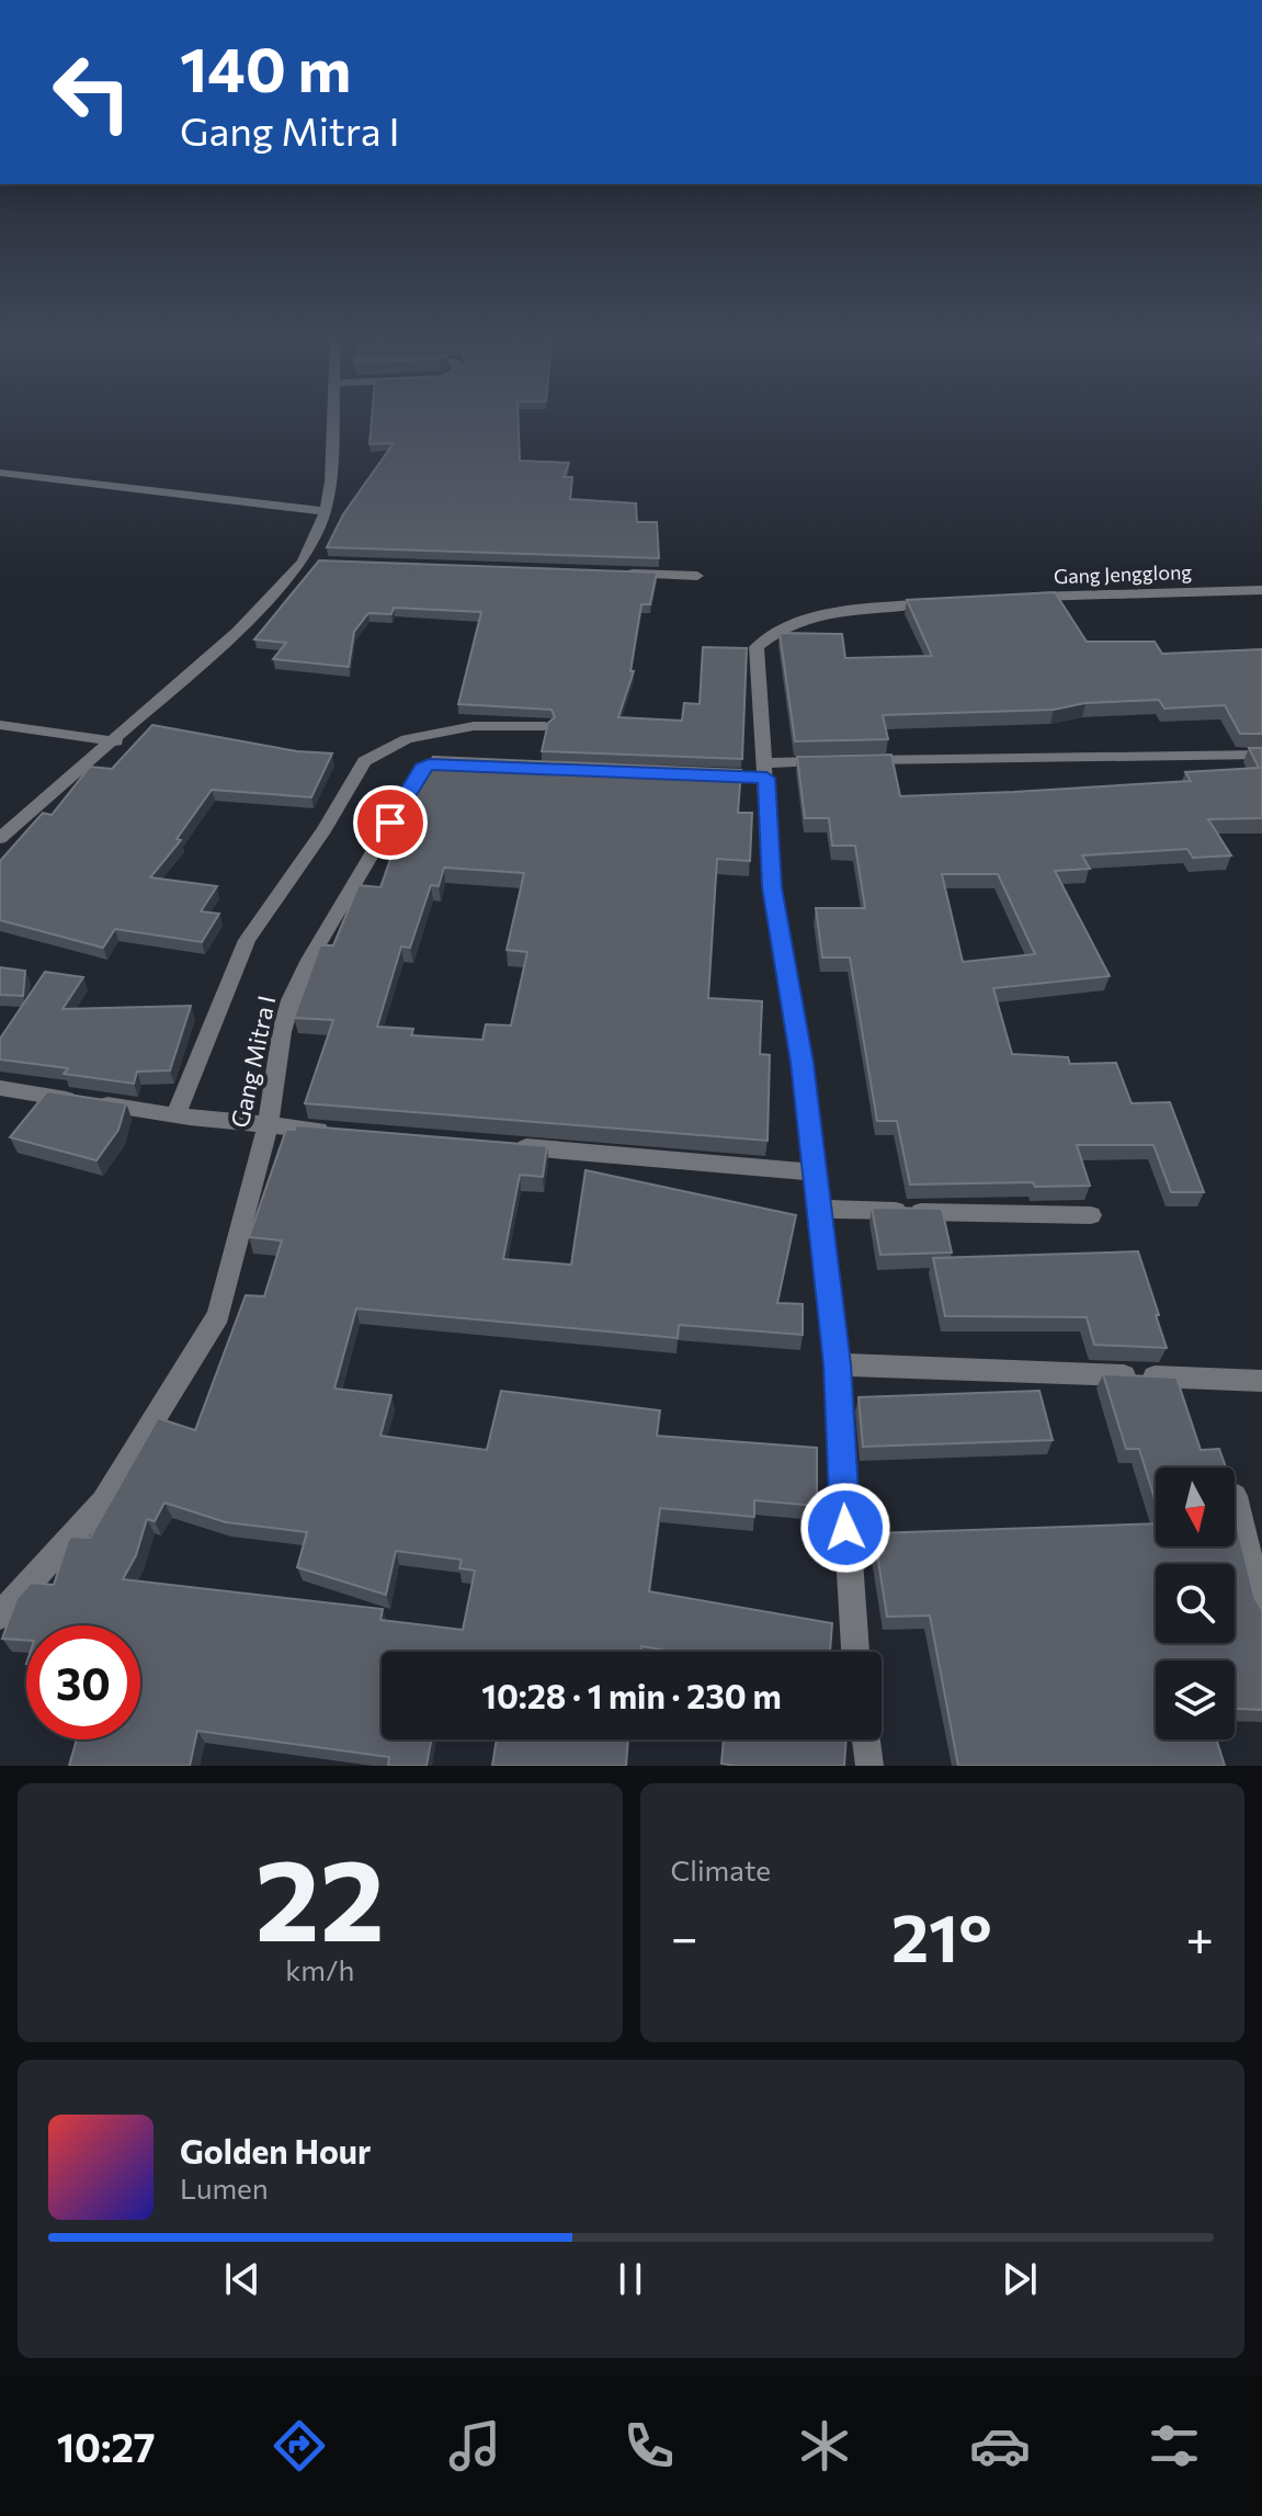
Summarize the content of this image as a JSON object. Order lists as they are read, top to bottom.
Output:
{
  "streets": {
    "street": ["Gang Jengglong", "Gang Mitra I"]
  },
  "north": "bottom",
  "page": {
    "turn": ["140 m", "Gang Mitra I"],
    "limit": "30",
    "trip": "10:28 · 1 min · 230 m",
    "tile": [
      ["22", "km/h"],
      "Climate"
    ],
    "heat": ["−", "21°", "+"],
    "song": ["Golden Hour", "Lumen"],
    "tabs": "10:27"
  }
}
